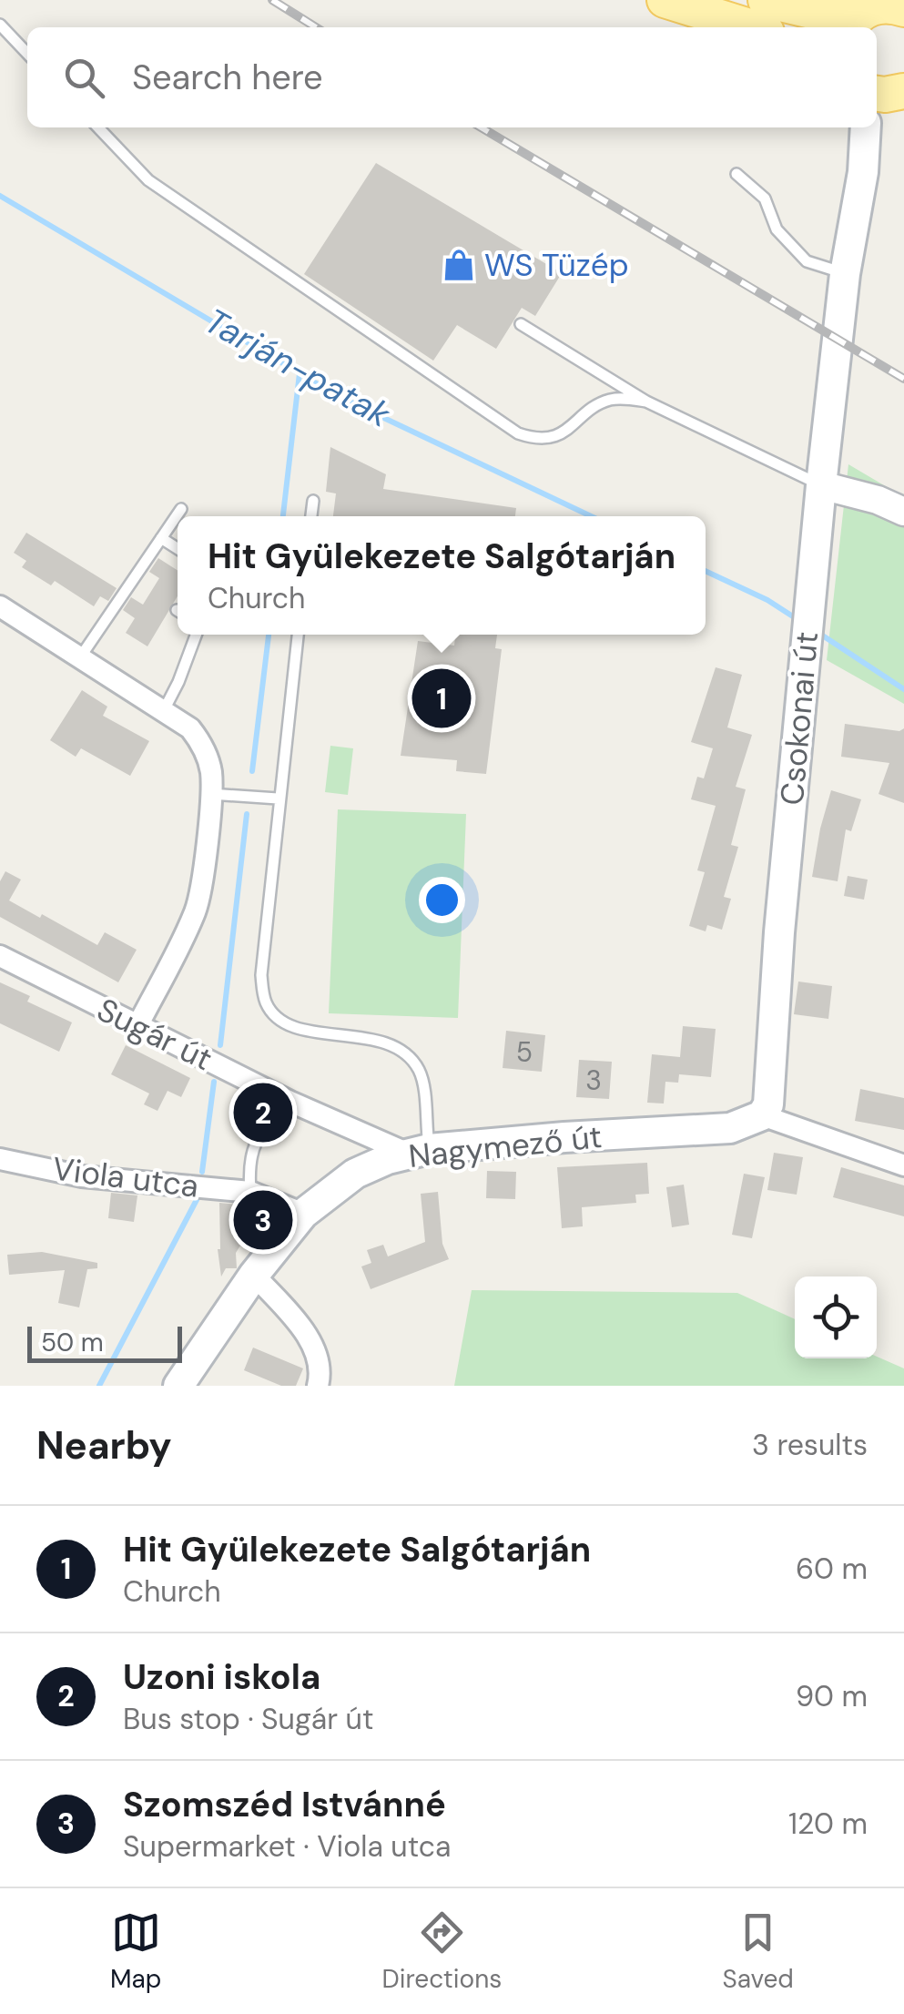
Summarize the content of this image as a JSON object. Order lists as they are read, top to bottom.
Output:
{
  "streets": {
    "main road": ["Csokonai út", "Nagymező út"],
    "street": ["Sugár út", "Viola utca"]
  },
  "crossings": [
    ["Csokonai út", "Nagymező út"],
    ["Sugár út", "Nagymező út"],
    ["Nagymező út", "Viola utca"]
  ],
  "water": ["Tarján-patak"],
  "places": {
    "shop": ["WS Tüzép"]
  },
  "house_numbers": ["5", "3"],
  "scale_bar": "50 m",
  "page": {
    "search": "Search here",
    "popup": ["Hit Gyülekezete Salgótarján", "Church"],
    "pins": ["1", "2", "3"],
    "scale": "50 m",
    "heading": ["Nearby", "3 results"],
    "list": [
      {
        "mark": "1",
        "name": "Hit Gyülekezete Salgótarján",
        "note": "Church",
        "value": "60 m"
      },
      {
        "mark": "2",
        "name": "Uzoni iskola",
        "note": "Bus stop · Sugár út",
        "value": "90 m"
      },
      {
        "mark": "3",
        "name": "Szomszéd Istvánné",
        "note": "Supermarket · Viola utca",
        "value": "120 m"
      }
    ],
    "nav": ["Map", "Directions", "Saved"]
  }
}
